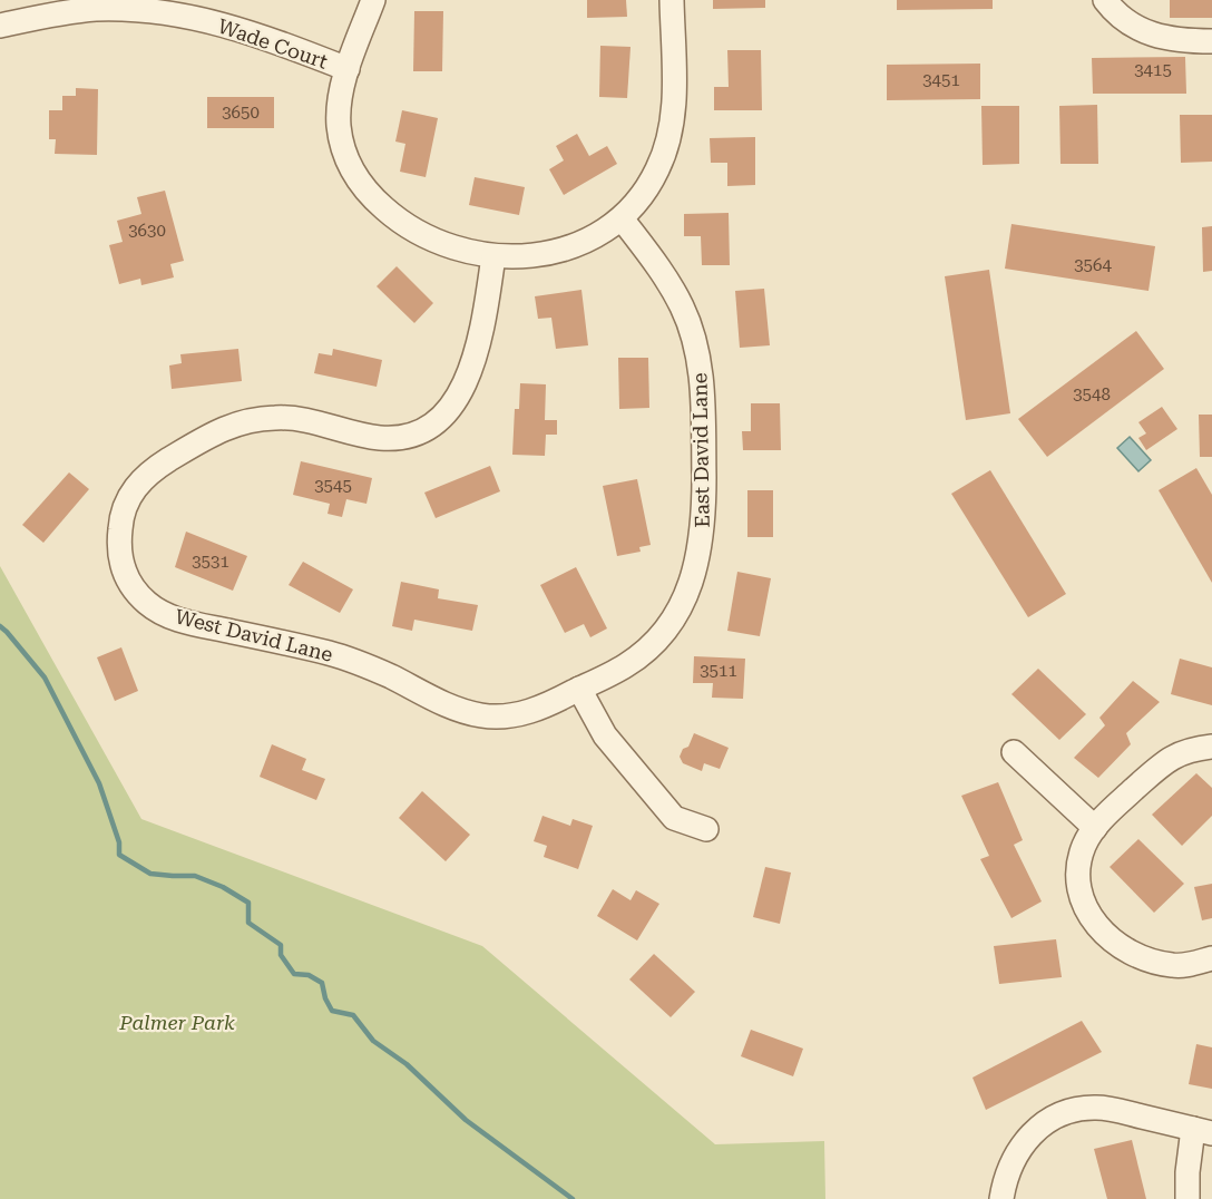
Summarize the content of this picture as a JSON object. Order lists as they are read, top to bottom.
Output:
{
  "streets": {
    "street": ["Wade Court", "East David Lane", "West David Lane"]
  },
  "crossings": [
    ["East David Lane", "West David Lane"]
  ],
  "parks": ["Palmer Park"],
  "house_numbers": [
    "3415",
    "3451",
    "3650",
    "3630",
    "3564",
    "3548",
    "3545",
    "3531",
    "3511"
  ]
}
